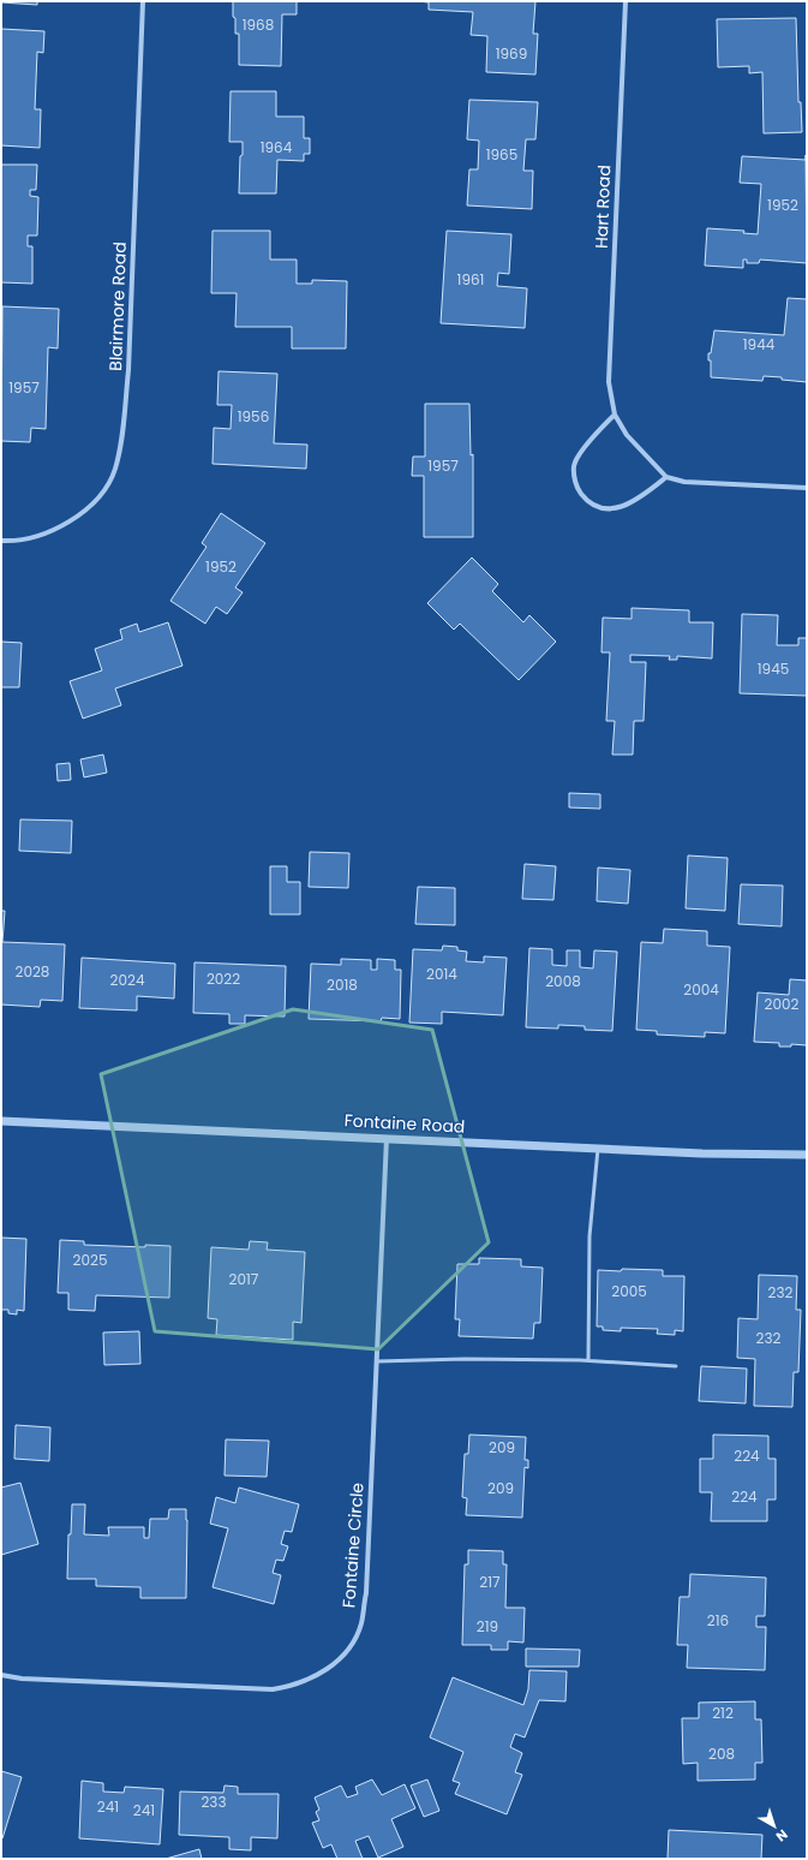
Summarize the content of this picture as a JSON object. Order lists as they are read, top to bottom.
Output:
{
  "streets": {
    "street": [
      "Hart Road",
      "Blairmore Road",
      "Fontaine Road",
      "Fontaine Circle"
    ]
  },
  "crossings": [
    ["Fontaine Road", "Fontaine Circle"]
  ],
  "house_numbers": [
    "1968",
    "1969",
    "1964",
    "1965",
    "1952",
    "1961",
    "1944",
    "1957",
    "1956",
    "1957",
    "1952",
    "1945",
    "2028",
    "2014",
    "2022",
    "2024",
    "2008",
    "2018",
    "2004",
    "2002",
    "2025",
    "2017",
    "2005",
    "232",
    "232",
    "209",
    "224",
    "209",
    "224",
    "217",
    "216",
    "219",
    "212",
    "208",
    "233",
    "241",
    "241"
  ],
  "north": "bottom right"
}
